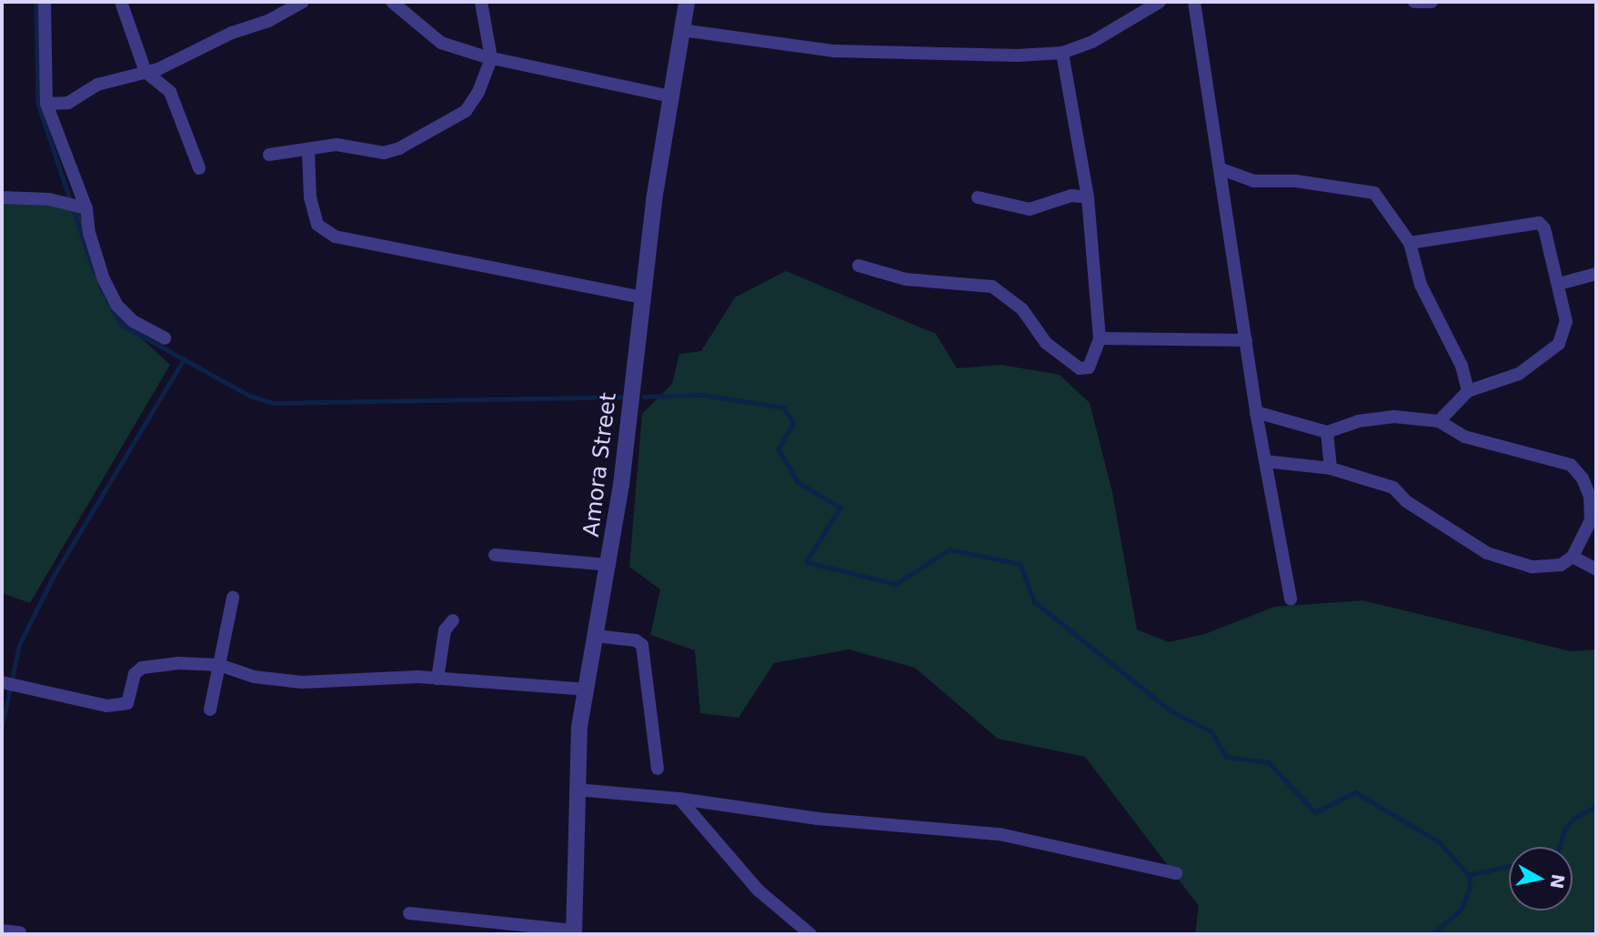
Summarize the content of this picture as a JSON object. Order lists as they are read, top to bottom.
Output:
{
  "streets": {
    "street": ["Amora Street"]
  },
  "north": "right"
}
